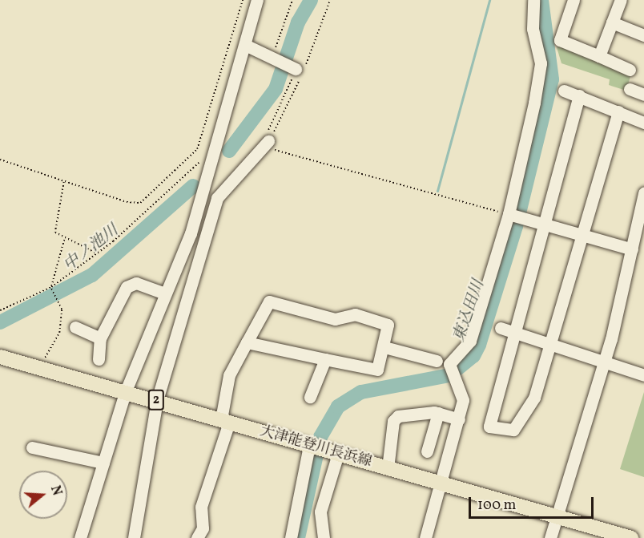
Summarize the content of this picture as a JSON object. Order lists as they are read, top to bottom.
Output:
{
  "streets": {
    "main road": ["2", "大津能登川長浜線"]
  },
  "water": ["中ノ池川", "東込田川"],
  "scale_bar": "100 m",
  "north": "right"
}
